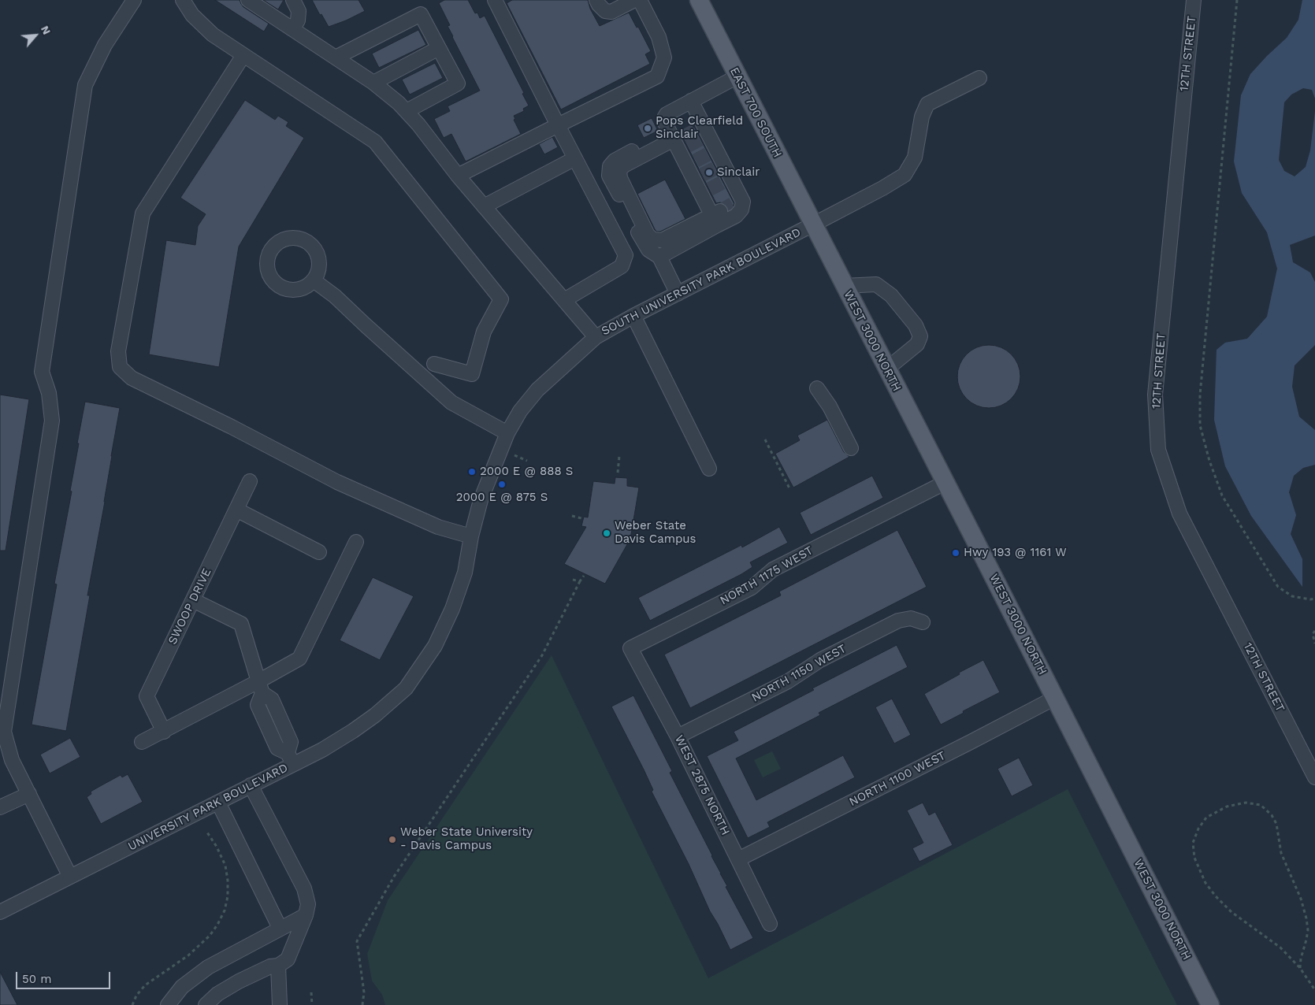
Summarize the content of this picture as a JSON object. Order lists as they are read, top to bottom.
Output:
{
  "streets": {
    "main road": ["EAST 700 SOUTH", "WEST 3000 NORTH"],
    "street": [
      "12TH STREET",
      "SOUTH UNIVERSITY PARK BOULEVARD",
      "NORTH 1175 WEST",
      "SWOOP DRIVE",
      "NORTH 1150 WEST",
      "NORTH 1100 WEST",
      "WEST 2875 NORTH",
      "UNIVERSITY PARK BOULEVARD"
    ]
  },
  "crossings": [
    ["EAST 700 SOUTH", "SOUTH UNIVERSITY PARK BOULEVARD"],
    ["EAST 700 SOUTH", "WEST 3000 NORTH"],
    ["SOUTH UNIVERSITY PARK BOULEVARD", "WEST 3000 NORTH"],
    ["SOUTH UNIVERSITY PARK BOULEVARD", "UNIVERSITY PARK BOULEVARD"],
    ["WEST 3000 NORTH", "NORTH 1175 WEST"],
    ["WEST 3000 NORTH", "NORTH 1100 WEST"],
    ["NORTH 1175 WEST", "WEST 2875 NORTH"],
    ["NORTH 1150 WEST", "WEST 2875 NORTH"],
    ["NORTH 1100 WEST", "WEST 2875 NORTH"]
  ],
  "places": [
    "Pops Clearfield Sinclair",
    "Sinclair",
    "2000 E @ 888 S",
    "2000 E @ 875 S",
    "Weber State Davis Campus",
    "Hwy 193 @ 1161 W",
    "Weber State University - Davis Campus"
  ],
  "scale_bar": "50 m",
  "north": "top right"
}
